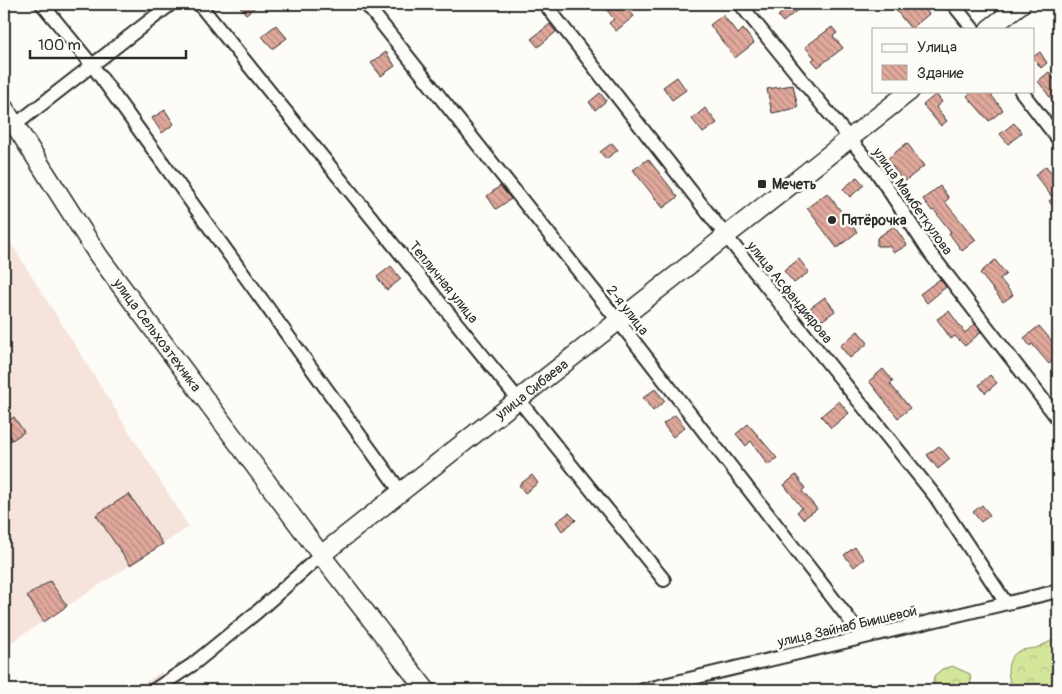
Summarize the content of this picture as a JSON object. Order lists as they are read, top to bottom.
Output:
{
  "streets": {
    "main road": ["улица Сельхозтехника", "улица Сибаева"],
    "street": [
      "улица Мамбеткулова",
      "Тепличная улица",
      "улица Асфандиярова",
      "2-я улица",
      "улица Зайнаб Биишевой"
    ]
  },
  "crossings": [
    ["улица Мамбеткулова", "улица Сибаева"],
    ["Тепличная улица", "улица Сибаева"],
    ["улица Асфандиярова", "улица Сибаева"],
    ["улица Асфандиярова", "улица Зайнаб Биишевой"],
    ["2-я улица", "улица Сибаева"],
    ["2-я улица", "улица Зайнаб Биишевой"],
    ["улица Сельхозтехника", "улица Сибаева"]
  ],
  "places": {
    "transit": ["Мечеть"],
    "other": ["Пятёрочка"]
  },
  "legend": ["Улица", "Здание"],
  "scale_bar": "100 m"
}
